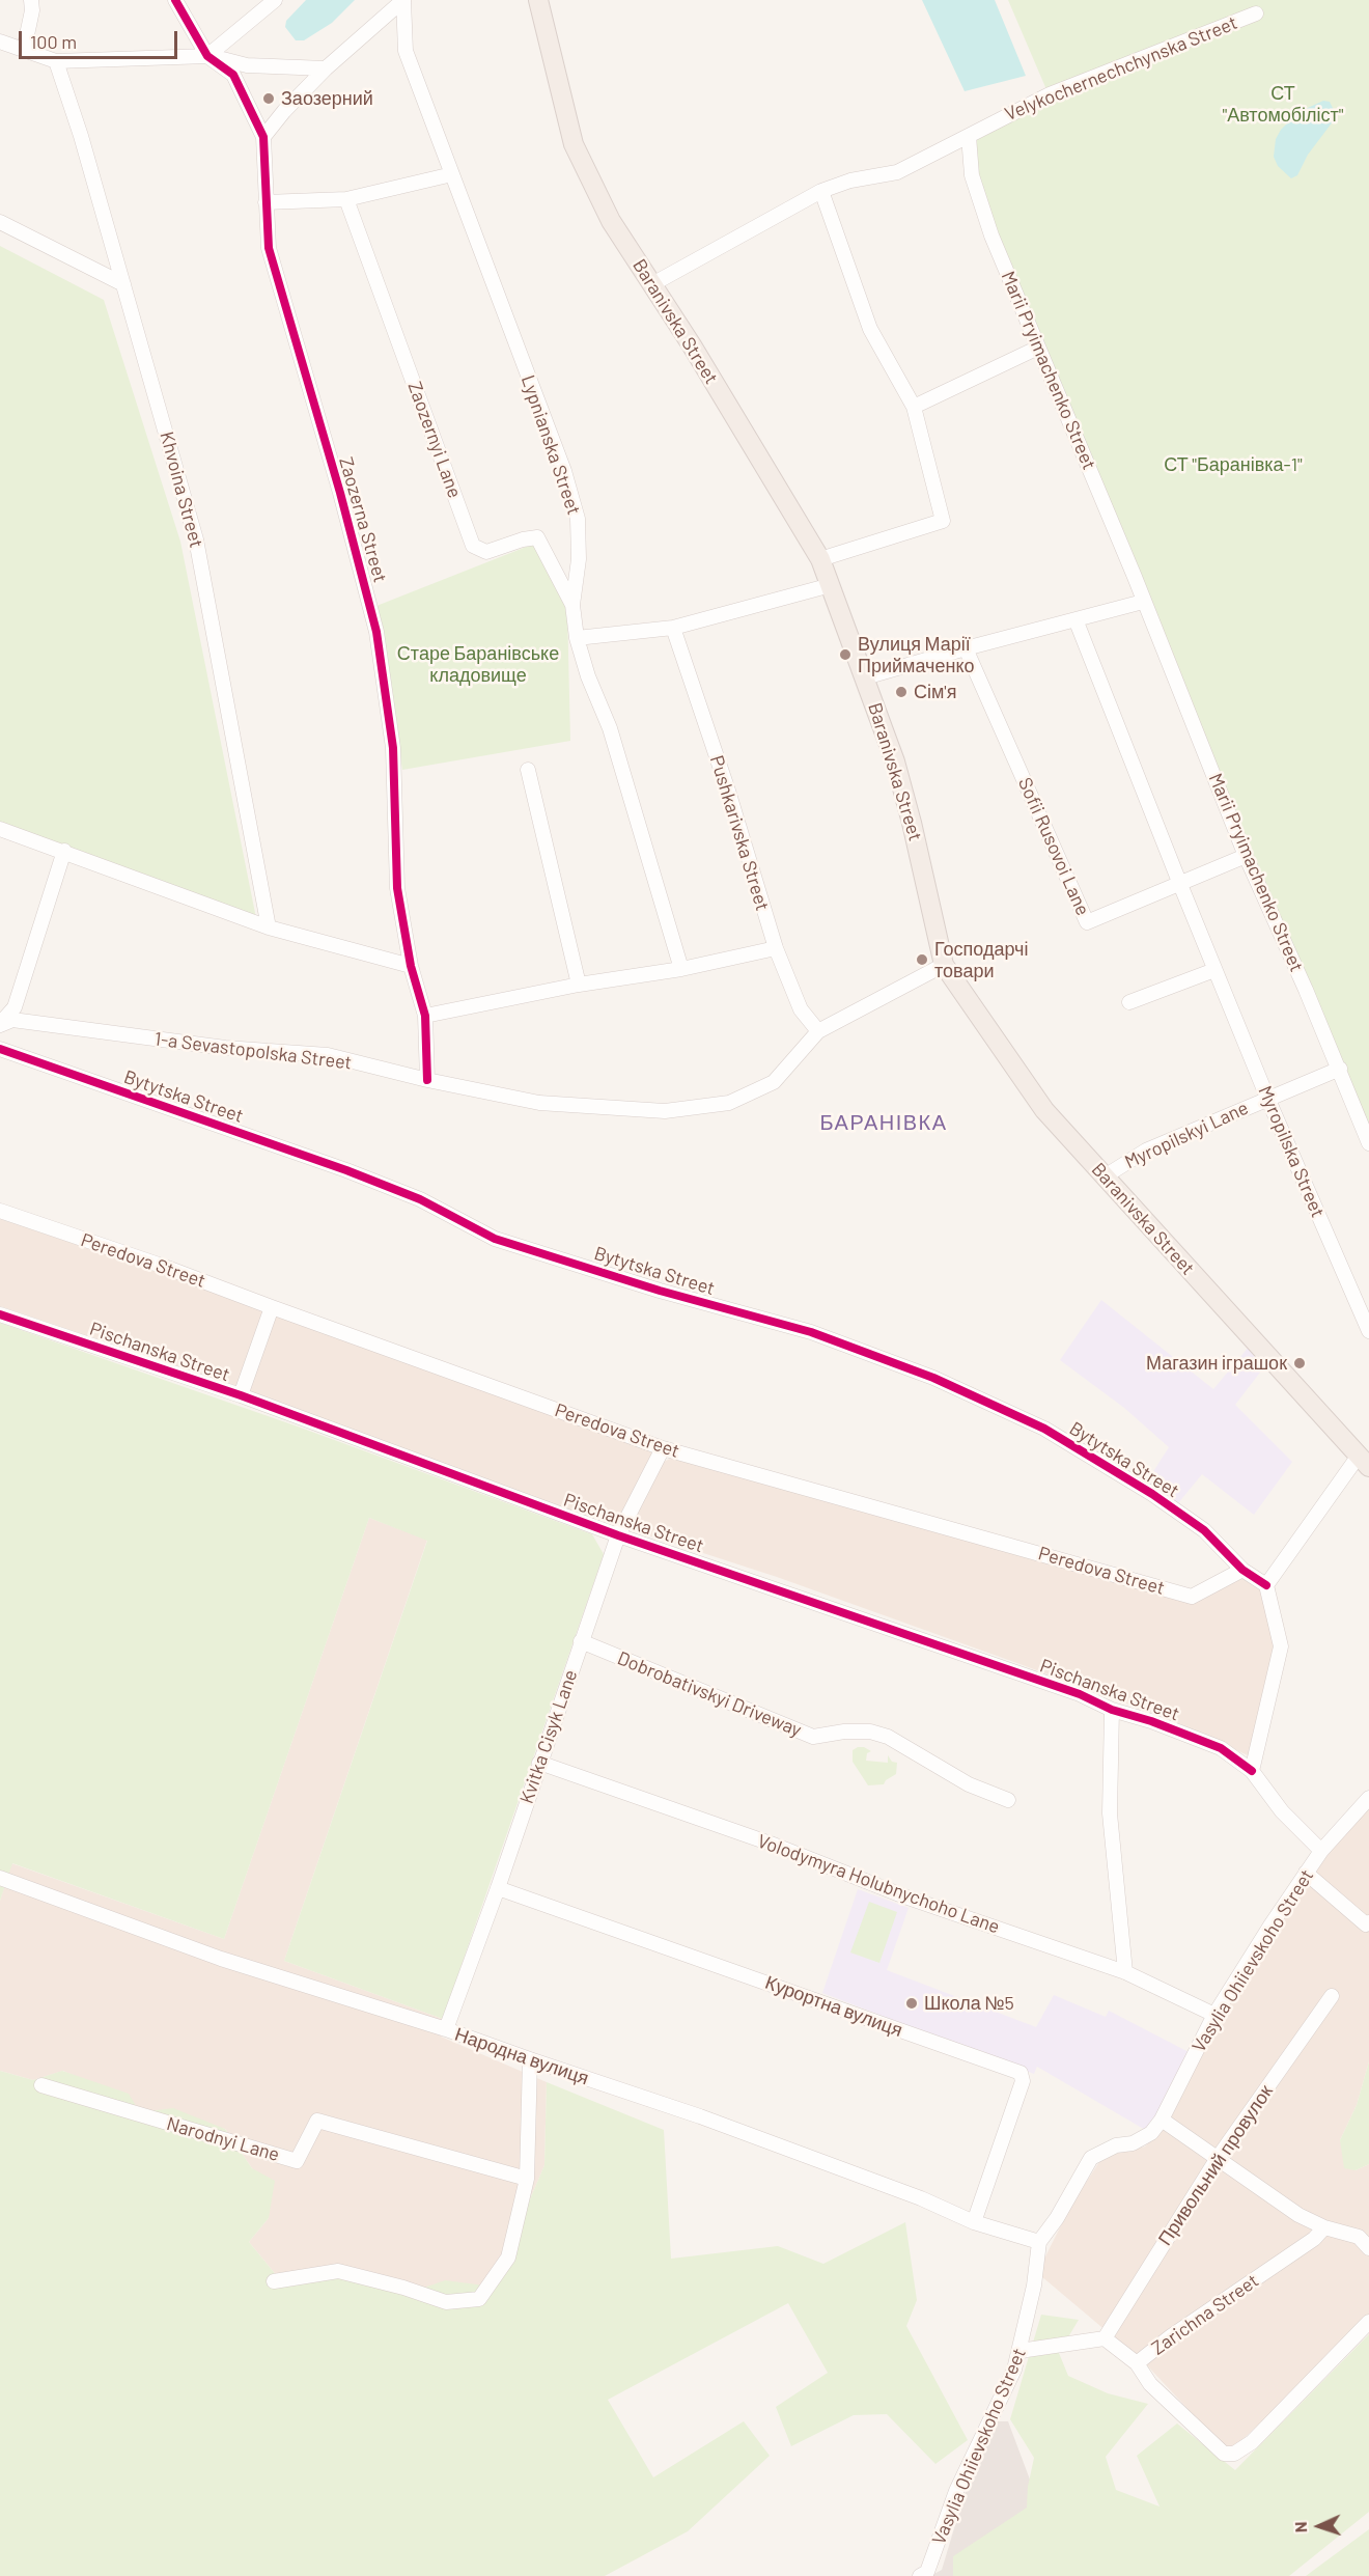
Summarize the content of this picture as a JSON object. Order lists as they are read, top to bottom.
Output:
{
  "streets": {
    "main road": ["Baranivska Street"],
    "street": [
      "Velykochernechchynska Street",
      "Marii Pryimachenko Street",
      "Zaozernyi Lane",
      "Lypnianska Street",
      "Khvoina Street",
      "Zaozerna Street",
      "Pushkarivska Street",
      "Sofii Rusovoi Lane",
      "1-a Sevastopolska Street",
      "Bytytska Street",
      "Myropilskyi Lane",
      "Myropilska Street",
      "Peredova Street",
      "Pischanska Street",
      "Dobrobativskyi Driveway",
      "Kvitka Cisyk Lane",
      "Volodymyra Holubnychoho Lane",
      "Vasylia Ohiievskoho Street",
      "Курортна вулиця",
      "Народна вулиця",
      "Narodnyi Lane",
      "Привольний провулок",
      "Zarichna Street"
    ]
  },
  "crossings": [
    ["Velykochernechchynska Street", "Baranivska Street"],
    ["Velykochernechchynska Street", "Marii Pryimachenko Street"],
    ["Baranivska Street", "1-a Sevastopolska Street"],
    ["Baranivska Street", "Myropilskyi Lane"],
    ["Marii Pryimachenko Street", "Sofii Rusovoi Lane"],
    ["Marii Pryimachenko Street", "Myropilskyi Lane"],
    ["Zaozernyi Lane", "Lypnianska Street"],
    ["Zaozerna Street", "1-a Sevastopolska Street"],
    ["Pushkarivska Street", "1-a Sevastopolska Street"],
    ["Sofii Rusovoi Lane", "Myropilska Street"],
    ["Bytytska Street", "Peredova Street"],
    ["Myropilskyi Lane", "Myropilska Street"],
    ["Peredova Street", "Kvitka Cisyk Lane"],
    ["Pischanska Street", "Kvitka Cisyk Lane"],
    ["Pischanska Street", "Vasylia Ohiievskoho Street"],
    ["Dobrobativskyi Driveway", "Kvitka Cisyk Lane"],
    ["Kvitka Cisyk Lane", "Volodymyra Holubnychoho Lane"],
    ["Kvitka Cisyk Lane", "Курортна вулиця"],
    ["Kvitka Cisyk Lane", "Народна вулиця"],
    ["Volodymyra Holubnychoho Lane", "Vasylia Ohiievskoho Street"],
    ["Vasylia Ohiievskoho Street", "Народна вулиця"],
    ["Курортна вулиця", "Народна вулиця"]
  ],
  "districts": ["БАРАНІВКА"],
  "parks": ["СТ \"Автомобіліст\"", "СТ \"Баранівка-1\"", "Старе Баранівське кладовище"],
  "places": [
    "Заозерний",
    "Вулиця Марії Приймаченко",
    "Сім'я",
    "Господарчі товари",
    "Магазин іграшок",
    "Школа №5"
  ],
  "scale_bar": "100 m",
  "north": "left"
}
